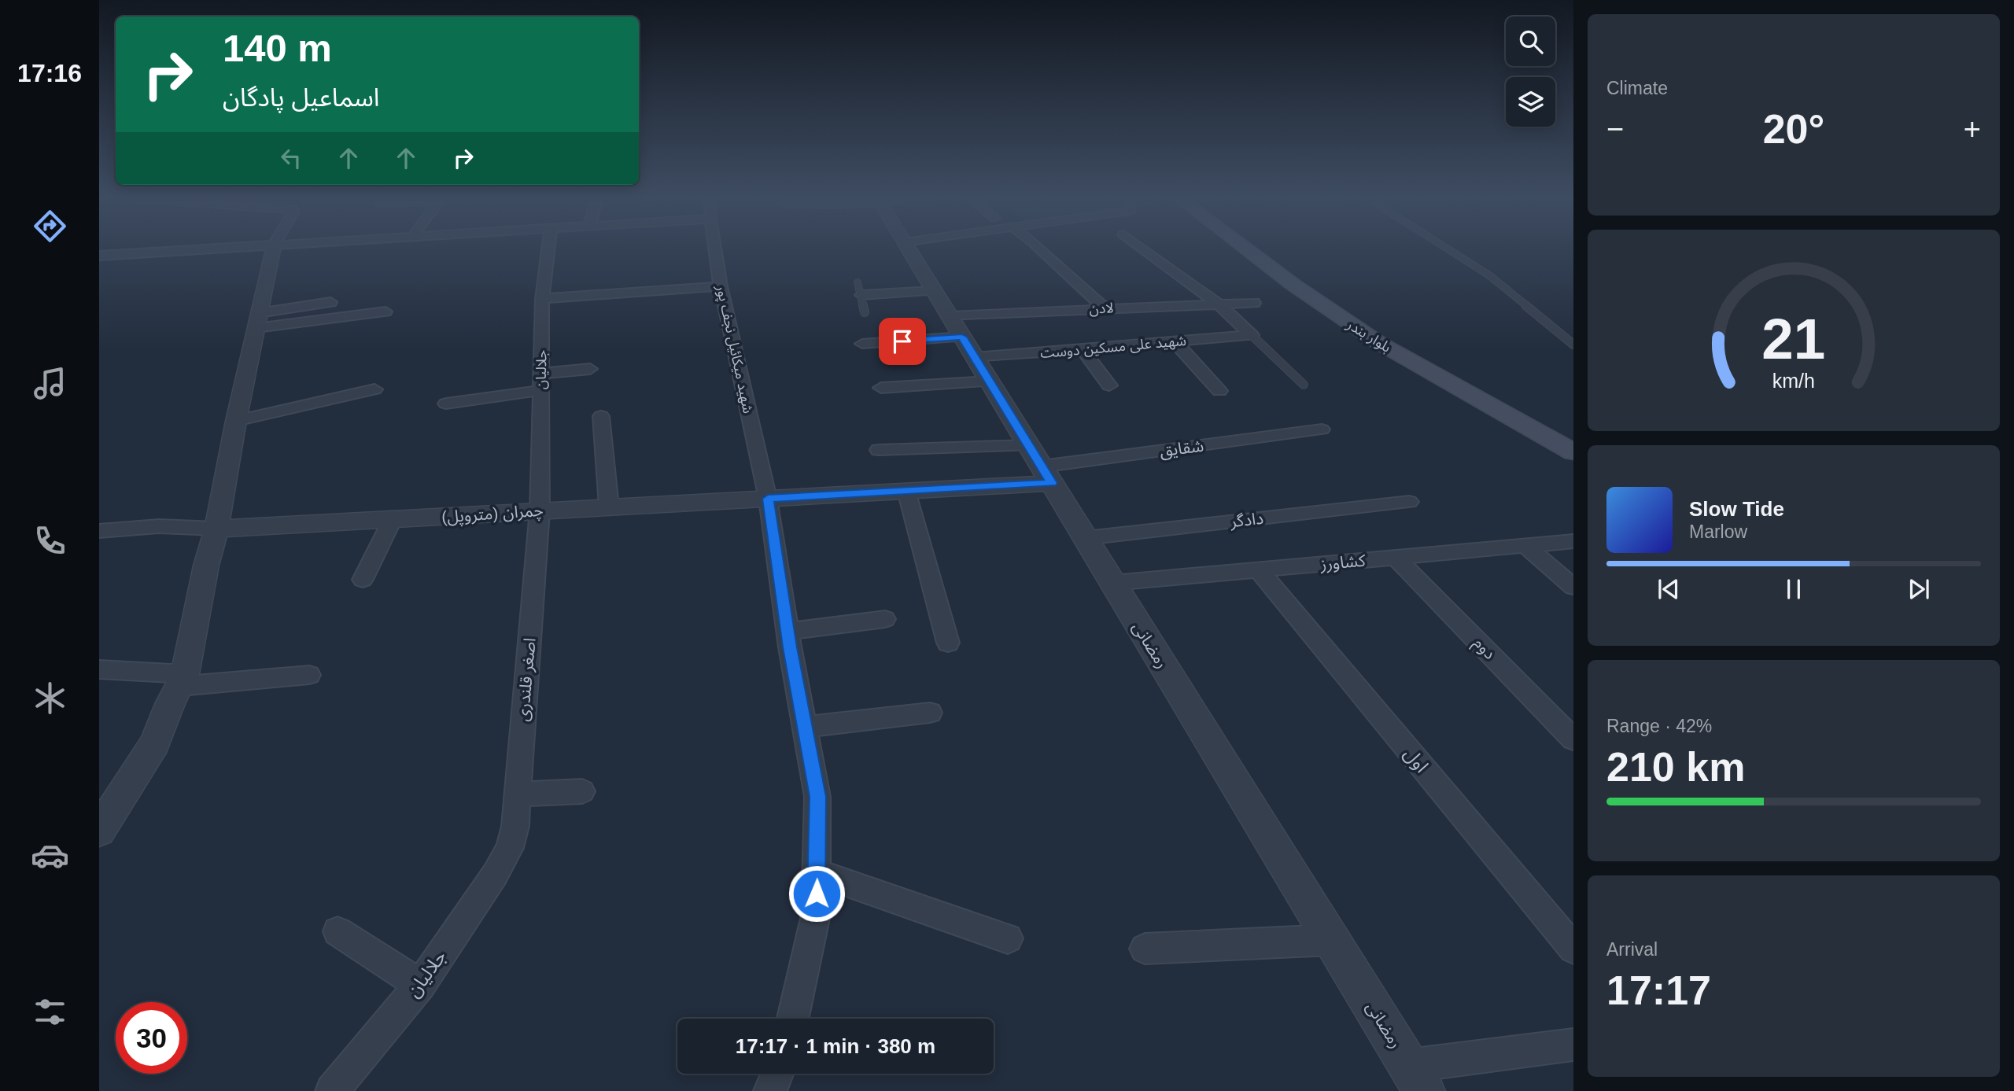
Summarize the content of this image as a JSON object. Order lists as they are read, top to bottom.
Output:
{
  "streets": {
    "main road": ["بلوار بندر"],
    "street": [
      "لادن",
      "شهید علی مسکین دوست",
      "شهید میکائیل نجف پور",
      "جلالیان",
      "شقایق",
      "چمران (متروپل)",
      "دادگر",
      "کشاورز",
      "رمضانی",
      "دوم",
      "اصغر قلندری",
      "اول"
    ]
  },
  "crossings": [
    ["لادن", "شهید علی مسکین دوست"],
    ["لادن", "رمضانی"],
    ["شهید علی مسکین دوست", "رمضانی"],
    ["شهید میکائیل نجف پور", "چمران (متروپل)"],
    ["جلالیان", "چمران (متروپل)"],
    ["جلالیان", "اصغر قلندری"],
    ["شقایق", "چمران (متروپل)"],
    ["شقایق", "رمضانی"],
    ["چمران (متروپل)", "رمضانی"],
    ["چمران (متروپل)", "اصغر قلندری"],
    ["دادگر", "رمضانی"],
    ["کشاورز", "رمضانی"],
    ["کشاورز", "دوم"],
    ["کشاورز", "اول"]
  ],
  "page": {
    "tabs": "17:16",
    "tile": [
      "Climate",
      ["Range · 42%", "210 km"],
      ["Arrival", "17:17"]
    ],
    "turn": ["140 m", "اسماعیل پادگان"],
    "heat": ["−", "20°", "+"],
    "song": ["Slow Tide", "Marlow"],
    "limit": "30",
    "trip": "17:17 · 1 min · 380 m",
    "gauge": ["21", "km/h"]
  }
}
